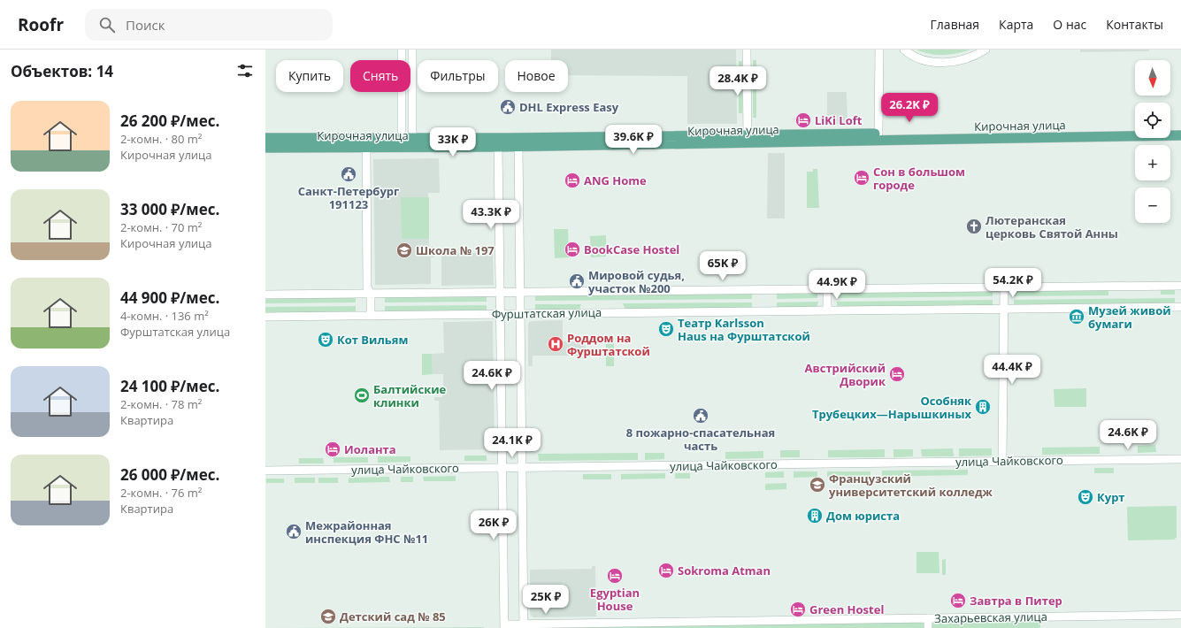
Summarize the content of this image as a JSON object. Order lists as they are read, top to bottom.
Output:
{
  "streets": {
    "main road": ["Кирочная улица"],
    "street": ["Фурштатская улица", "улица Чайковского", "Захарьевская улица"]
  },
  "places": {
    "public building": [
      "DHL Express Easy",
      "Санкт-Петербург 191123",
      "Мировой судья, участок №200",
      "8 пожарно-спасательная часть",
      "Межрайонная инспекция ФНС №11"
    ],
    "hotel": [
      "LiKi Loft",
      "Сон в большом городе",
      "ANG Home",
      "BookCase Hostel",
      "Австрийский Дворик",
      "Иоланта",
      "Sokroma Atman",
      "Egyptian House",
      "Завтра в Питер",
      "Green Hostel"
    ],
    "church": ["Лютеранская церковь Святой Анны"],
    "school or university": ["Школа № 197", "Французский университетский колледж", "Детский сад № 85"],
    "museum": ["Музей живой бумаги"],
    "theatre": ["Театр Karlsson Haus на Фурштатской", "Кот Вильям", "Курт"],
    "hospital": ["Роддом на Фурштатской"],
    "sports": ["Балтийские клинки"],
    "building": ["Особняк Трубецких—Нарышкиных", "Дом юриста"]
  },
  "north": "bottom",
  "page": {
    "header": "Roofr",
    "search": "Поиск",
    "nav": [
      "Главная",
      "Карта",
      "О нас",
      "Контакты"
    ],
    "heading": "Объектов: 14",
    "map_buttons": ["+", "−"],
    "chip": [
      "Купить",
      "Снять",
      "Фильтры",
      "Новое"
    ],
    "price": [
      "28.4K ₽",
      "26.2K ₽",
      "39.6K ₽",
      "33K ₽",
      "43.3K ₽",
      "65K ₽",
      "54.2K ₽",
      "44.9K ₽",
      "44.4K ₽",
      "24.6K ₽",
      "24.6K ₽",
      "24.1K ₽",
      "26K ₽",
      "25K ₽"
    ],
    "list": [
      {
        "name": "26 200 ₽/мес.",
        "note": "2-комн. · 80 m² · Кирочная улица"
      },
      {
        "name": "33 000 ₽/мес.",
        "note": "2-комн. · 70 m² · Кирочная улица"
      },
      {
        "name": "44 900 ₽/мес.",
        "note": "4-комн. · 136 m² · Фурштатская улица"
      },
      {
        "name": "24 100 ₽/мес.",
        "note": "2-комн. · 78 m² · Квартира"
      },
      {
        "name": "26 000 ₽/мес.",
        "note": "2-комн. · 76 m² · Квартира"
      }
    ]
  }
}
